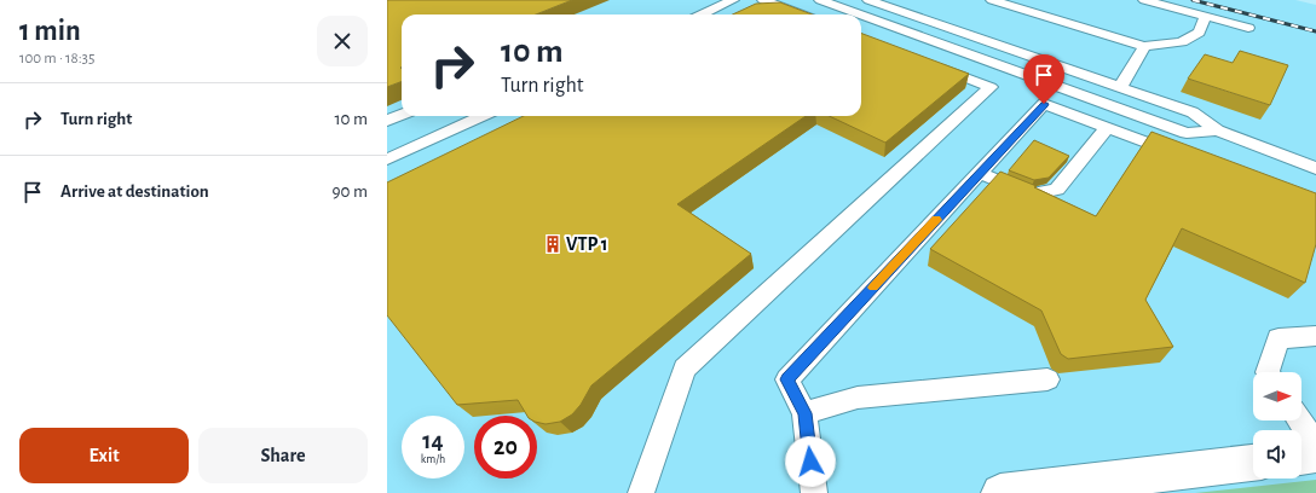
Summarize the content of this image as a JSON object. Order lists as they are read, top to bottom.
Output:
{
  "places": {
    "building": ["VTP 1"]
  },
  "north": "right",
  "page": {
    "heading": ["1 min", "100 m · 18:35"],
    "turn": ["10 m", "Turn right"],
    "list": [
      {
        "name": "Turn right",
        "value": "10 m"
      },
      {
        "name": "Arrive at destination",
        "value": "90 m"
      }
    ],
    "speed": "14 km/h",
    "limit": "20",
    "buttons": ["Exit", "Share"]
  }
}
